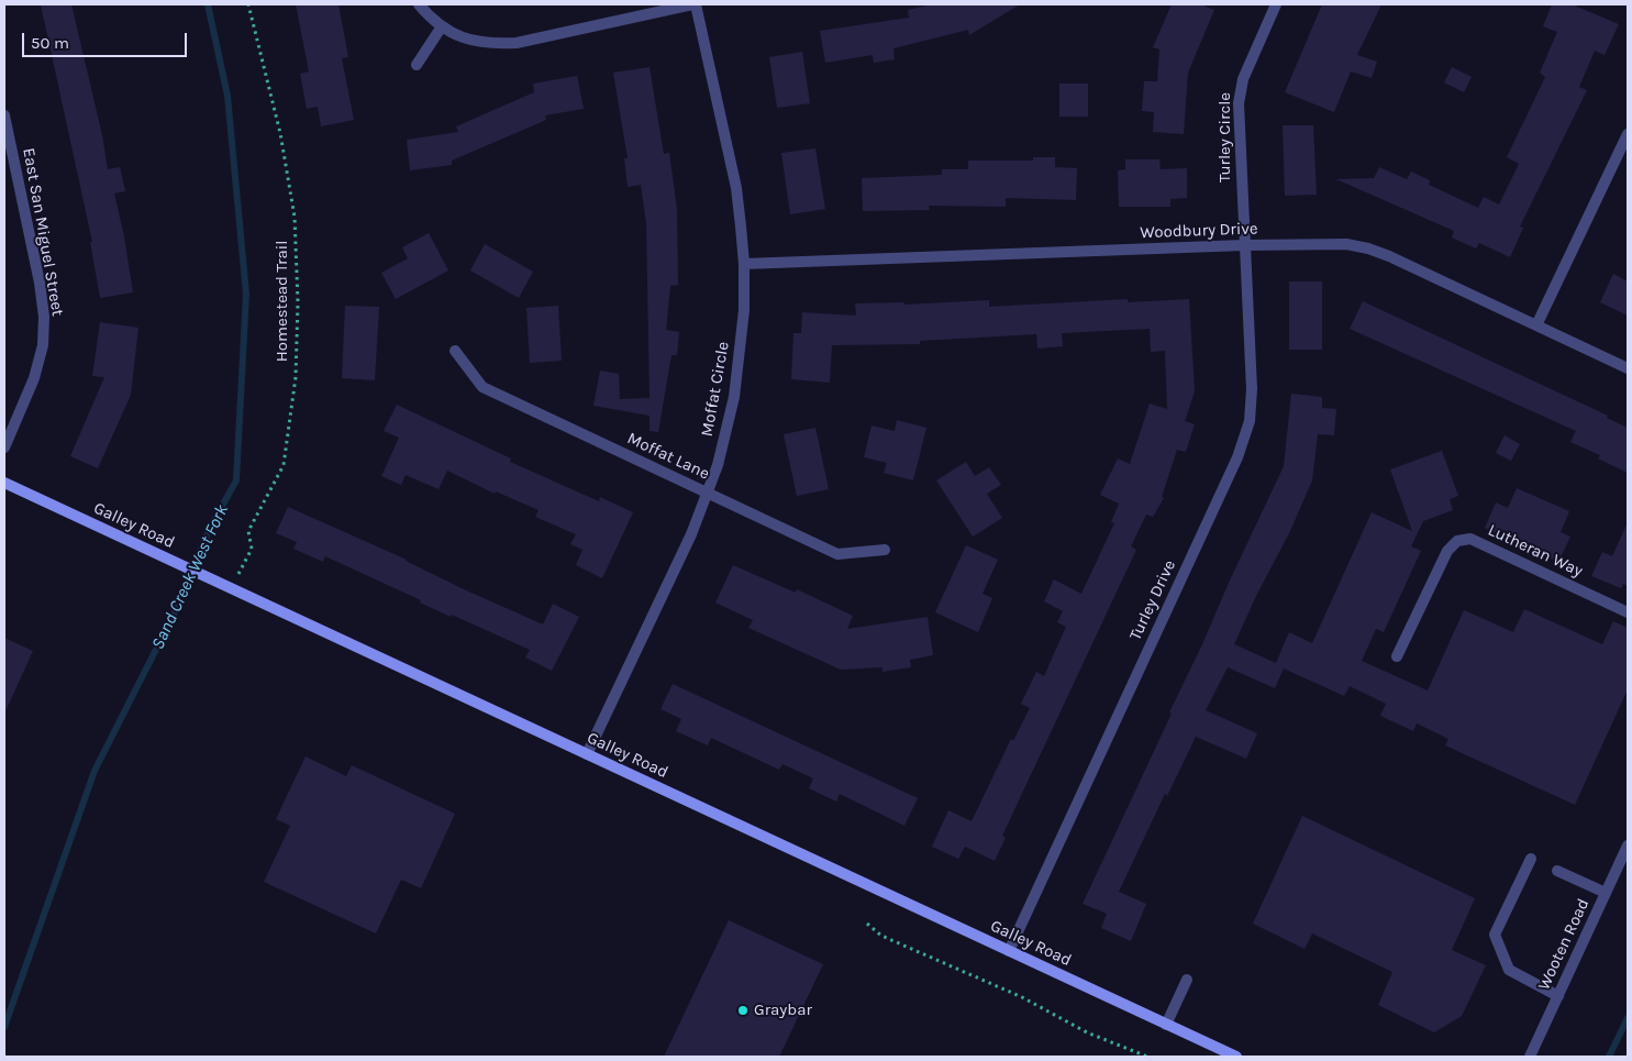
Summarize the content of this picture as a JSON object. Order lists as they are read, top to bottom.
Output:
{
  "streets": {
    "main road": ["Galley Road"],
    "street": [
      "Turley Circle",
      "Woodbury Drive",
      "East San Miguel Street",
      "Moffat Circle",
      "Moffat Lane",
      "Lutheran Way",
      "Turley Drive",
      "Wooten Road"
    ],
    "path": ["Homestead Trail"]
  },
  "crossings": [
    ["Turley Circle", "Woodbury Drive"],
    ["Turley Circle", "Turley Drive"],
    ["Woodbury Drive", "Moffat Circle"],
    ["Woodbury Drive", "Turley Drive"],
    ["Homestead Trail", "Galley Road"],
    ["Moffat Circle", "Moffat Lane"],
    ["Moffat Circle", "Galley Road"],
    ["Galley Road", "Turley Drive"]
  ],
  "water": ["Sand Creek West Fork"],
  "places": ["Graybar"],
  "scale_bar": "50 m"
}
